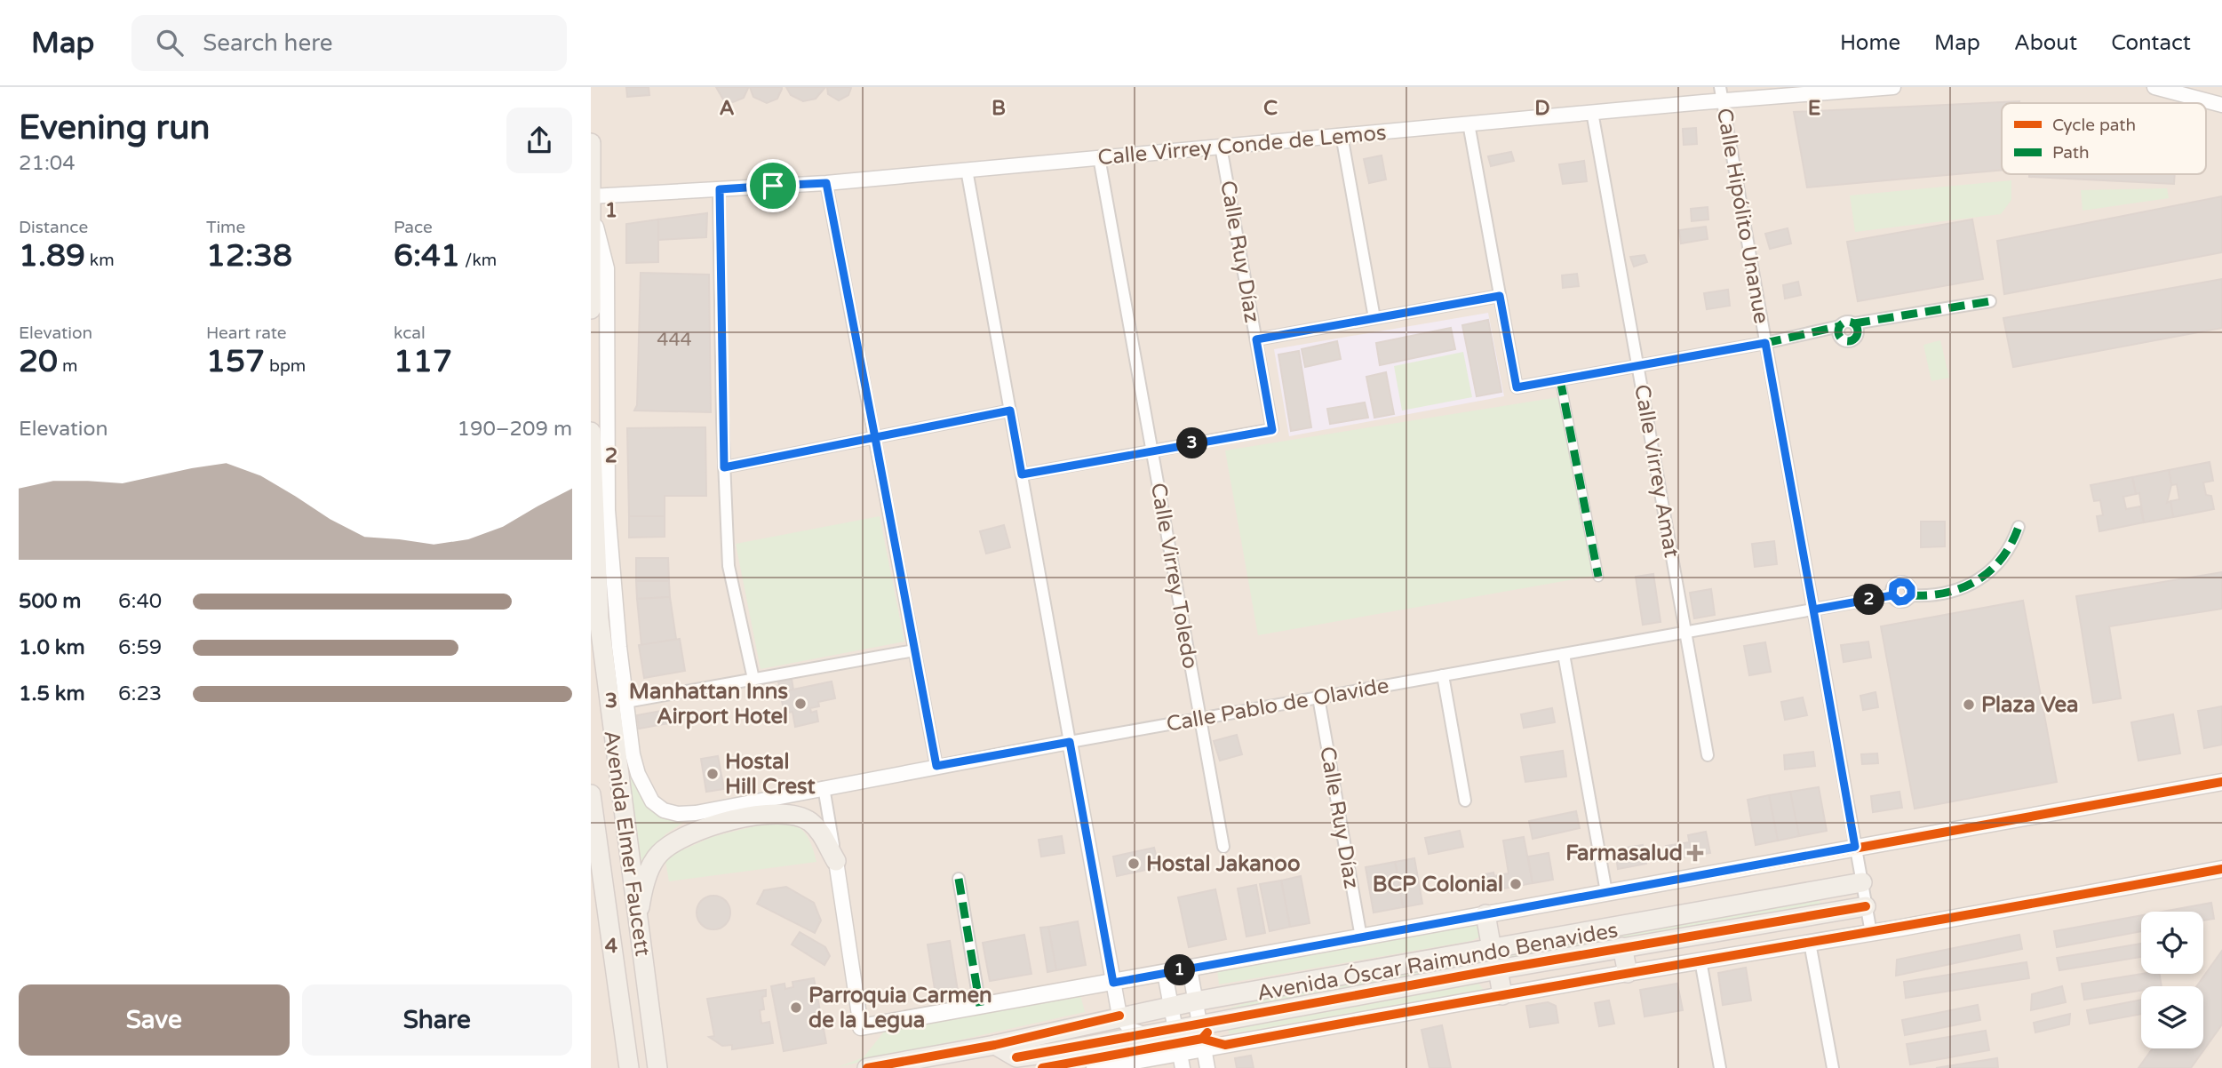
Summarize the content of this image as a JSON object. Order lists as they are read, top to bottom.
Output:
{
  "streets": {
    "main road": ["Avenida Elmer Faucett", "Avenida Óscar Raimundo Benavides"],
    "street": [
      "Calle Virrey Conde de Lemos",
      "Calle Hipólito Unanue",
      "Calle Ruy Díaz",
      "Calle Virrey Amat",
      "Calle Virrey Toledo",
      "Calle Pablo de Olavide"
    ]
  },
  "crossings": [
    ["Calle Virrey Conde de Lemos", "Calle Hipólito Unanue"],
    ["Calle Virrey Conde de Lemos", "Calle Ruy Díaz"],
    ["Calle Virrey Conde de Lemos", "Calle Virrey Amat"],
    ["Calle Virrey Conde de Lemos", "Calle Virrey Toledo"],
    ["Calle Hipólito Unanue", "Calle Pablo de Olavide"],
    ["Calle Hipólito Unanue", "Avenida Óscar Raimundo Benavides"],
    ["Calle Ruy Díaz", "Calle Virrey Toledo"],
    ["Calle Ruy Díaz", "Calle Pablo de Olavide"],
    ["Calle Ruy Díaz", "Avenida Óscar Raimundo Benavides"],
    ["Calle Virrey Amat", "Calle Pablo de Olavide"],
    ["Calle Virrey Toledo", "Calle Pablo de Olavide"]
  ],
  "places": {
    "other": [
      "Manhattan Inns Airport Hotel",
      "Plaza Vea",
      "Hostal Hill Crest",
      "Hostal Jakanoo",
      "BCP Colonial",
      "Parroquia Carmen de la Legua"
    ],
    "health": ["Farmasalud"]
  },
  "house_numbers": ["444"],
  "legend": ["Cycle path", "Path"],
  "page": {
    "header": "Map",
    "search": "Search here",
    "nav": [
      "Home",
      "Map",
      "About",
      "Contact"
    ],
    "heading": ["Evening run", "21:04"],
    "stats": [
      ["Distance", "1.89 km"],
      ["Time", "12:38"],
      ["Pace", "6:41 /km"],
      ["Elevation", "20 m"],
      ["Heart rate", "157 bpm"],
      ["kcal", "117"]
    ],
    "chart": ["Elevation", "190–209 m"],
    "pins": ["3", "2", "1"],
    "list": [
      {
        "name": "500 m",
        "note": "6:40"
      },
      {
        "name": "1.0 km",
        "note": "6:59"
      },
      {
        "name": "1.5 km",
        "note": "6:23"
      }
    ],
    "buttons": ["Save", "Share"]
  },
  "grid": {
    "columns": [
      "A",
      "B",
      "C",
      "D",
      "E"
    ],
    "rows": [
      "1",
      "2",
      "3",
      "4"
    ]
  }
}
